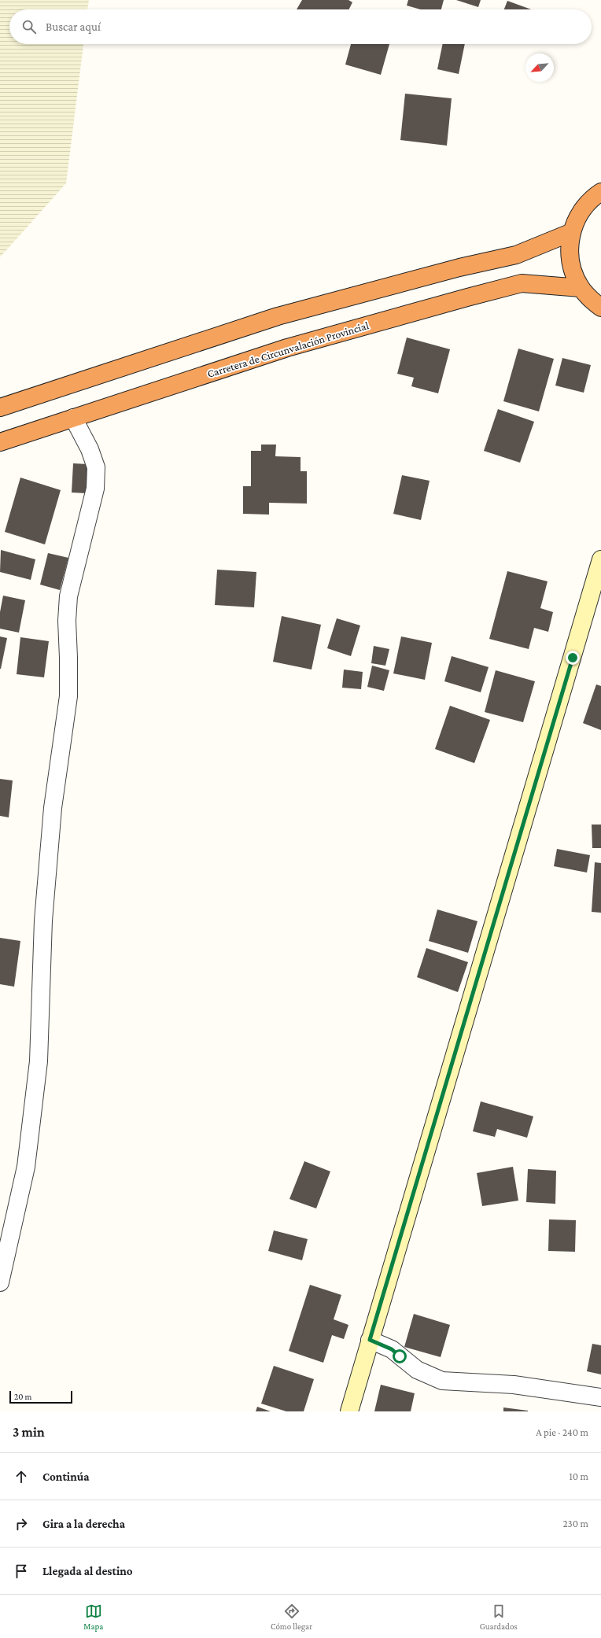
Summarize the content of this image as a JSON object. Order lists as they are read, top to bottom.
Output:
{
  "streets": {
    "highway": ["Carretera de Circunvalación Provincial"]
  },
  "scale_bar": "20 m",
  "north": "bottom left",
  "page": {
    "search": "Buscar aquí",
    "scale": "20 m",
    "heading": ["3 min", "A pie · 240 m"],
    "list": [
      ["Continúa", "10 m"],
      ["Gira a la derecha", "230 m"],
      "Llegada al destino"
    ],
    "nav": ["Mapa", "Cómo llegar", "Guardados"]
  }
}
